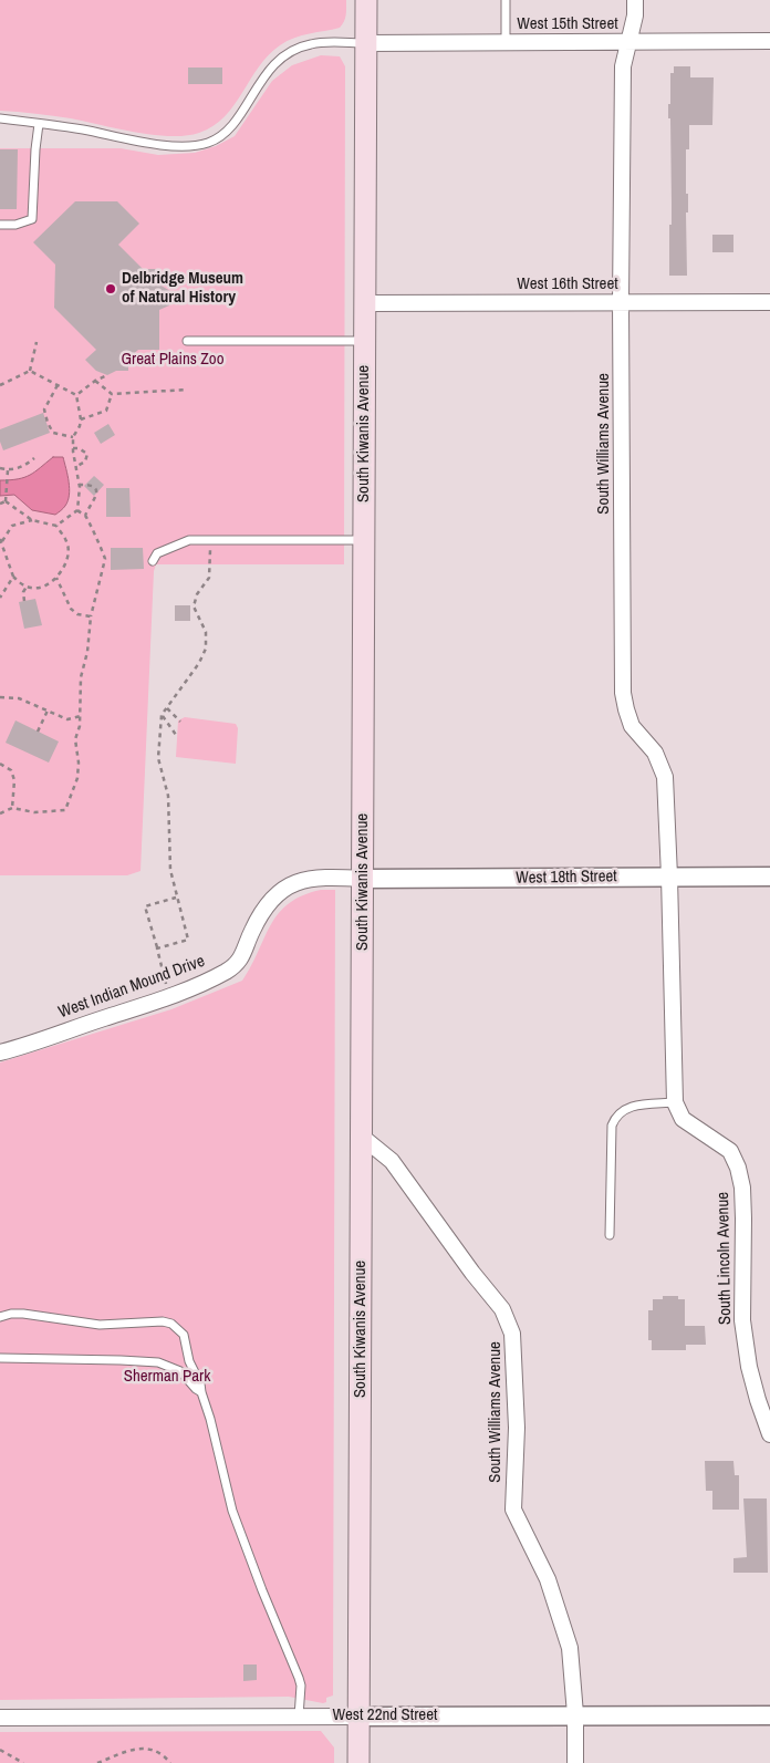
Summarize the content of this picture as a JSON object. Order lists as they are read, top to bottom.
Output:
{
  "streets": {
    "main road": ["South Kiwanis Avenue"],
    "street": [
      "West 15th Street",
      "West 16th Street",
      "South Williams Avenue",
      "West 18th Street",
      "West Indian Mound Drive",
      "South Lincoln Avenue",
      "West 22nd Street"
    ]
  },
  "crossings": [
    ["West 15th Street", "South Kiwanis Avenue"],
    ["West 15th Street", "South Williams Avenue"],
    ["West 16th Street", "South Kiwanis Avenue"],
    ["West 16th Street", "South Williams Avenue"],
    ["South Kiwanis Avenue", "South Williams Avenue"],
    ["South Kiwanis Avenue", "West 18th Street"],
    ["South Kiwanis Avenue", "West Indian Mound Drive"],
    ["South Kiwanis Avenue", "West 22nd Street"],
    ["South Williams Avenue", "West 18th Street"],
    ["South Williams Avenue", "West 22nd Street"],
    ["West 18th Street", "West Indian Mound Drive"]
  ],
  "parks": ["Great Plains Zoo", "Sherman Park"],
  "places": ["Delbridge Museum of Natural History"]
}
